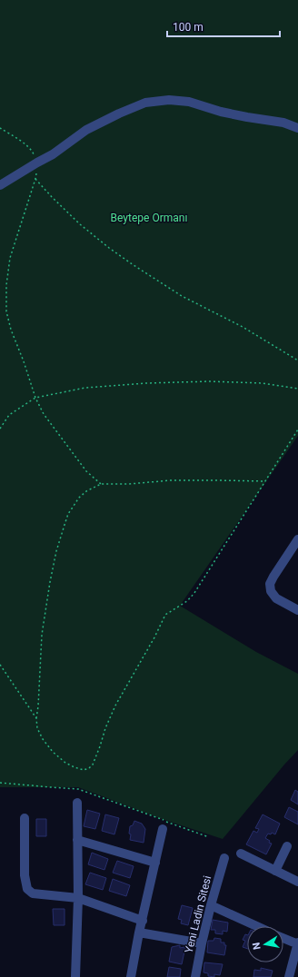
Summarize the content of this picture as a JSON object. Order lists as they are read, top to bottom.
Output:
{
  "streets": {
    "street": ["Yeni Ladin Sitesi"]
  },
  "parks": ["Beytepe Ormanı"],
  "scale_bar": "100 m",
  "north": "left"
}
